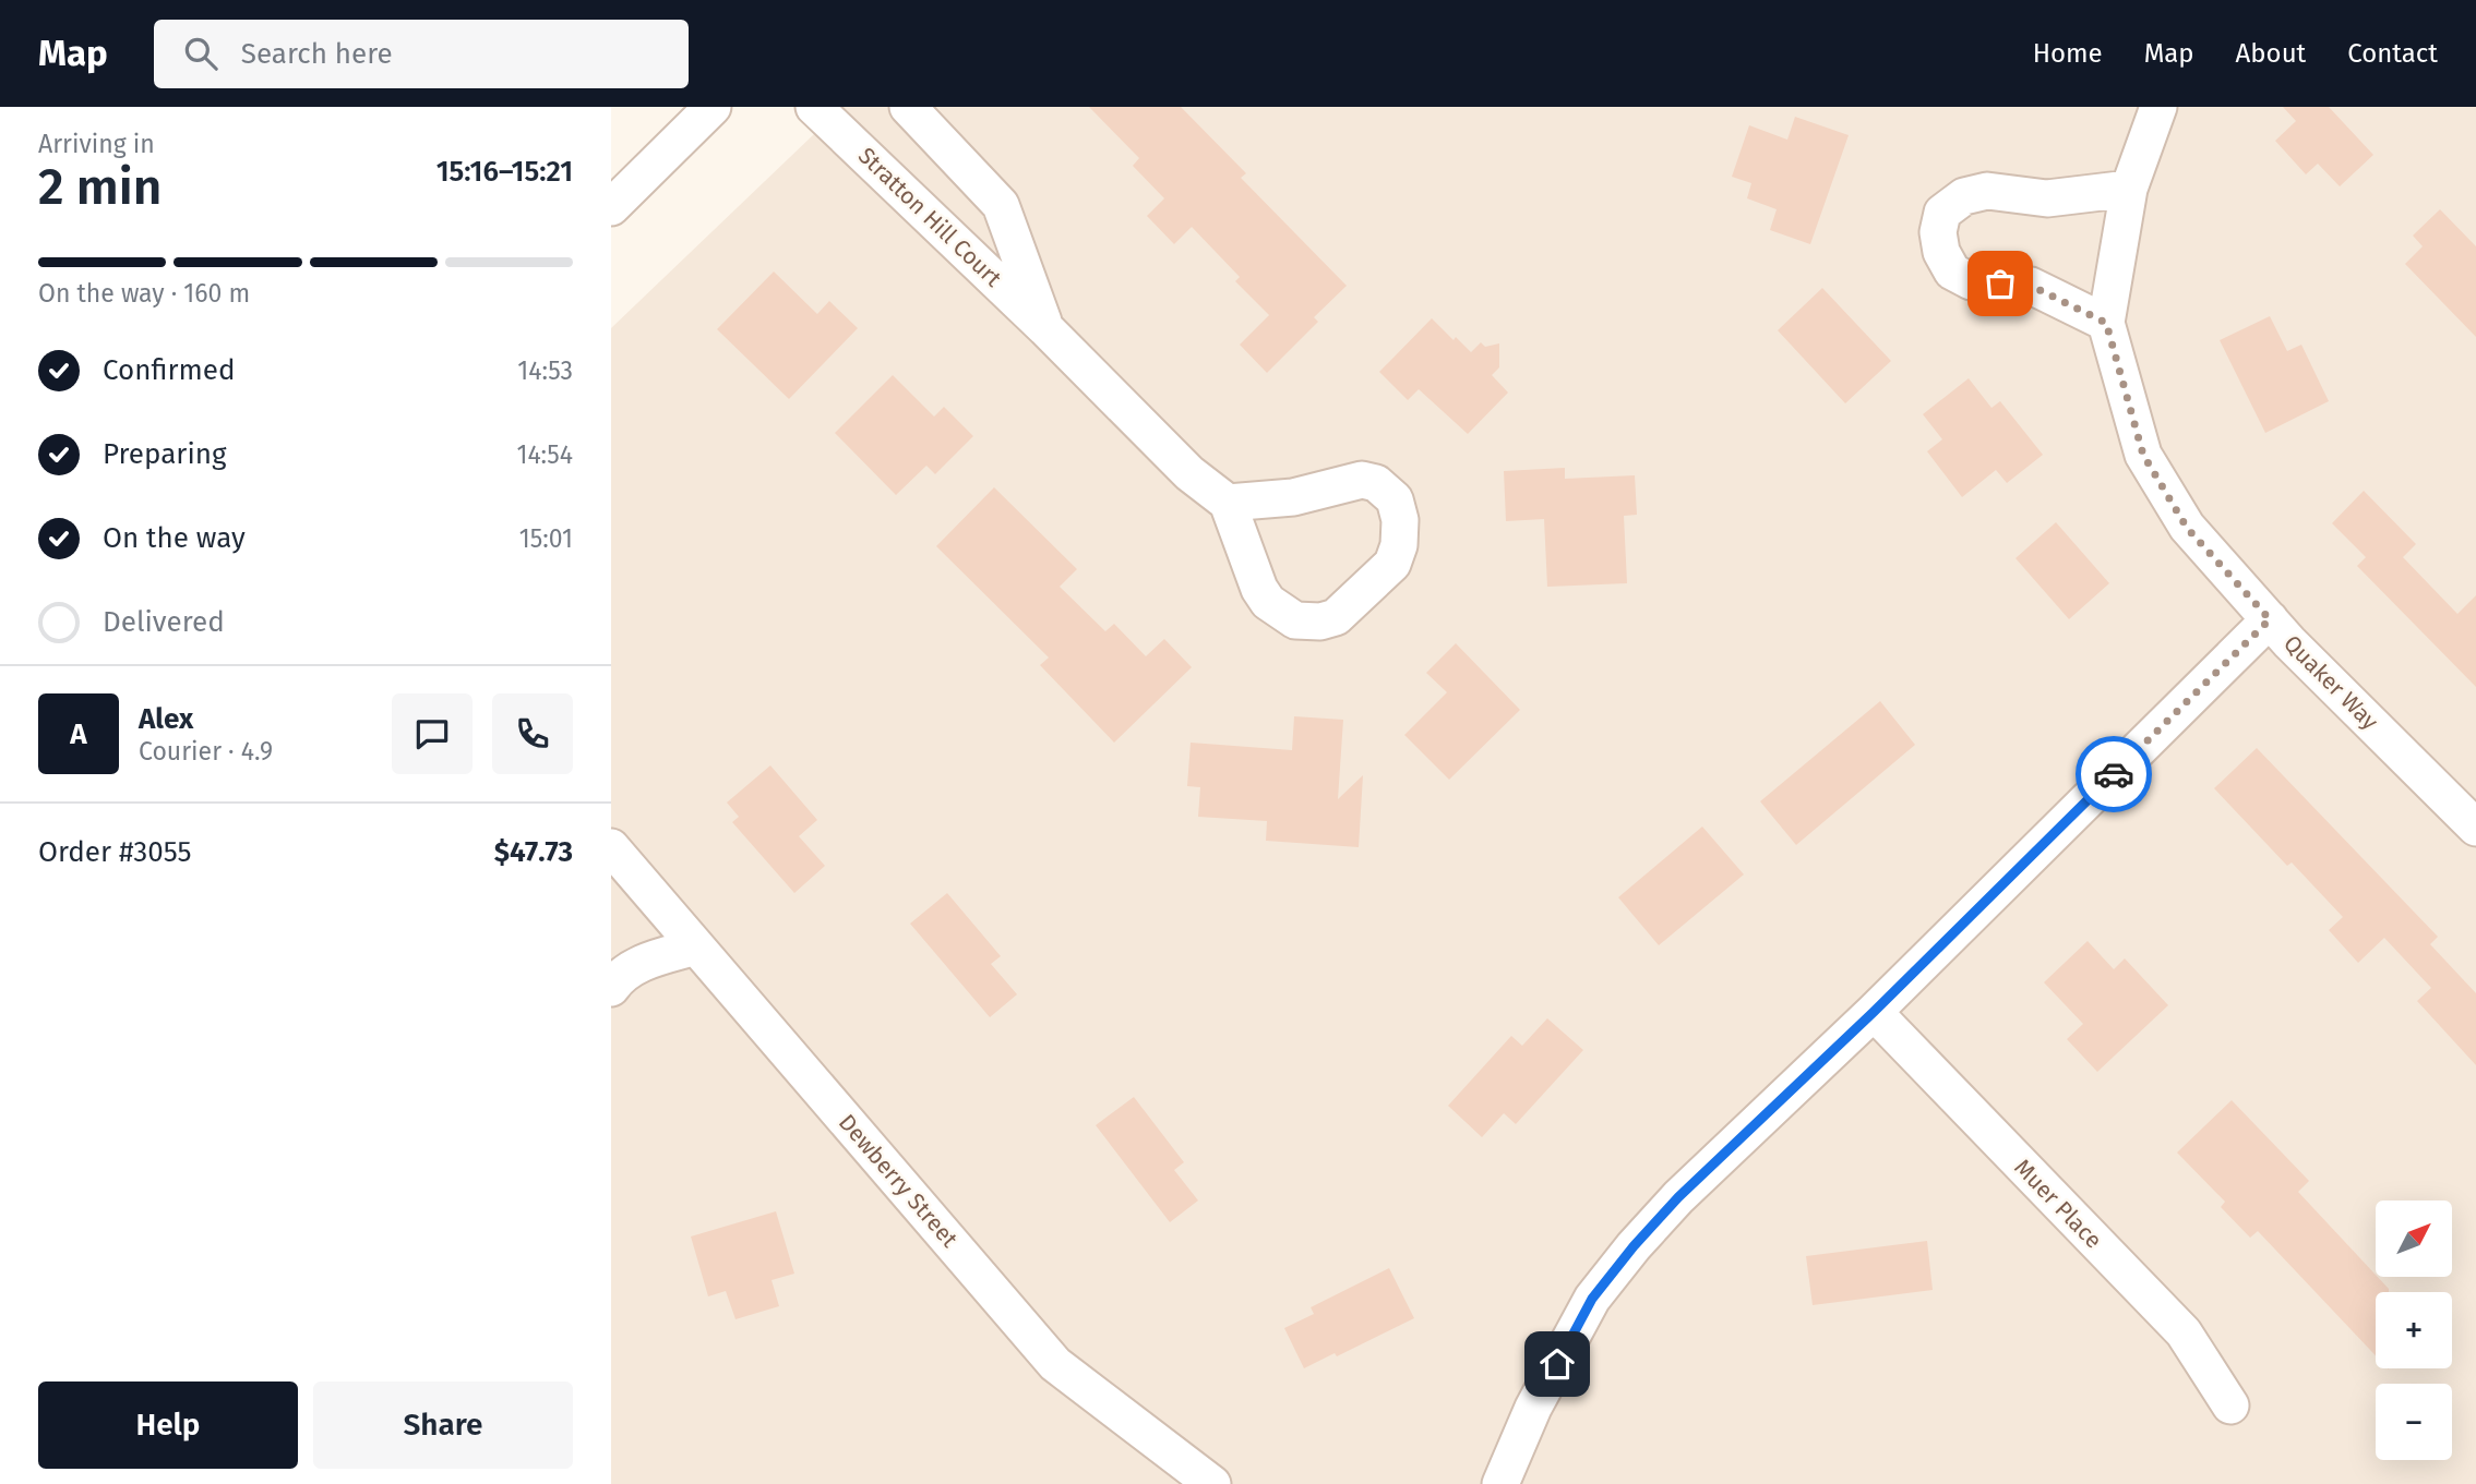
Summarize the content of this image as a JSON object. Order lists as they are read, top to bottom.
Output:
{
  "streets": {
    "street": [
      "Stratton Hill Court",
      "Quaker Way",
      "Dewberry Street",
      "Muer Place"
    ]
  },
  "north": "top right",
  "page": {
    "header": "Map",
    "search": "Search here",
    "nav": [
      "Home",
      "Map",
      "About",
      "Contact"
    ],
    "heading": ["2 min", "Arriving in", "15:16–15:21"],
    "panel": [
      "Alex",
      "Courier · 4.9",
      "Order #3055",
      "$47.73"
    ],
    "bar": "On the way · 160 m",
    "list": [
      ["Confirmed", "14:53"],
      ["Preparing", "14:54"],
      ["On the way", "15:01"],
      "Delivered"
    ],
    "round": "A",
    "map_buttons": ["+", "−"],
    "buttons": ["Help", "Share"]
  }
}
